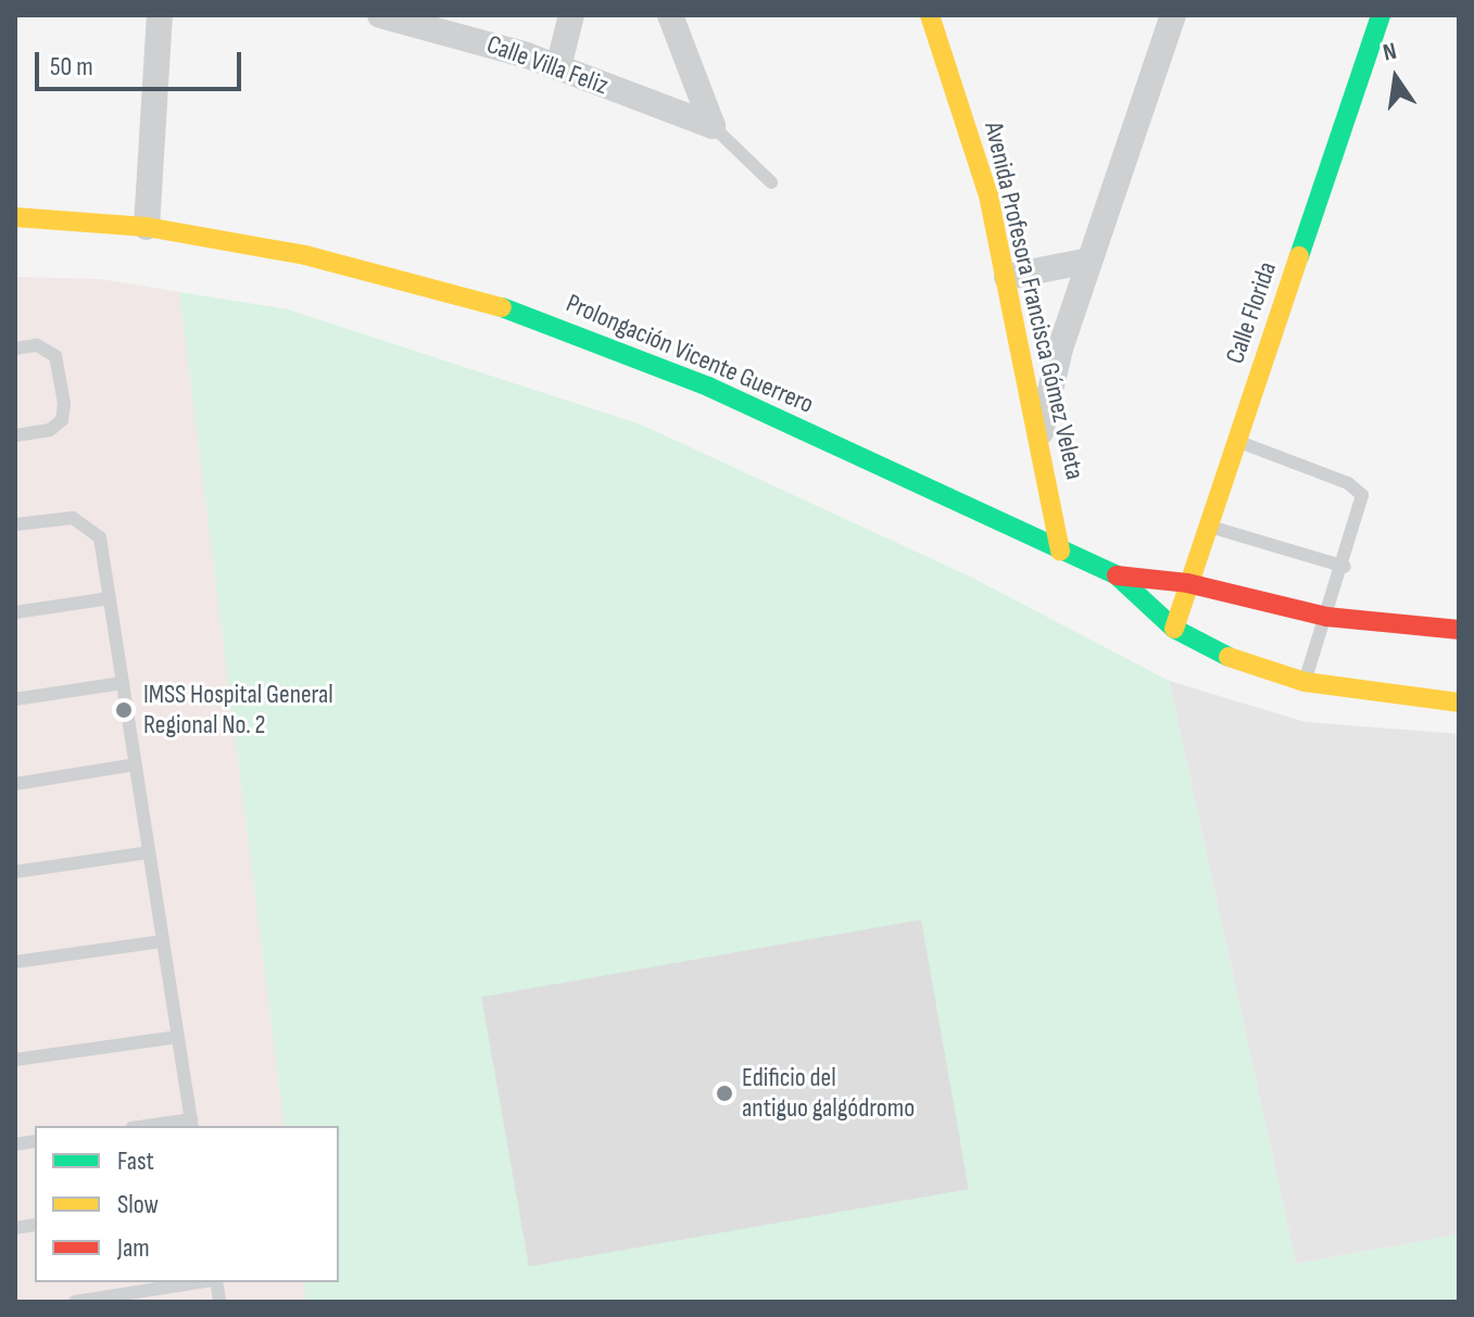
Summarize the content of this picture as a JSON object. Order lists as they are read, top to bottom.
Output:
{
  "streets": {
    "main road": ["Avenida Profesora Francisca Gómez Veleta", "Calle Florida", "Prolongación Vicente Guerrero"],
    "street": ["Calle Villa Feliz"]
  },
  "crossings": [
    ["Avenida Profesora Francisca Gómez Veleta", "Prolongación Vicente Guerrero"],
    ["Calle Florida", "Prolongación Vicente Guerrero"]
  ],
  "places": ["IMSS Hospital General Regional No. 2", "Edificio del antiguo galgódromo"],
  "legend": ["Fast", "Slow", "Jam"],
  "scale_bar": "50 m",
  "north": "top"
}
